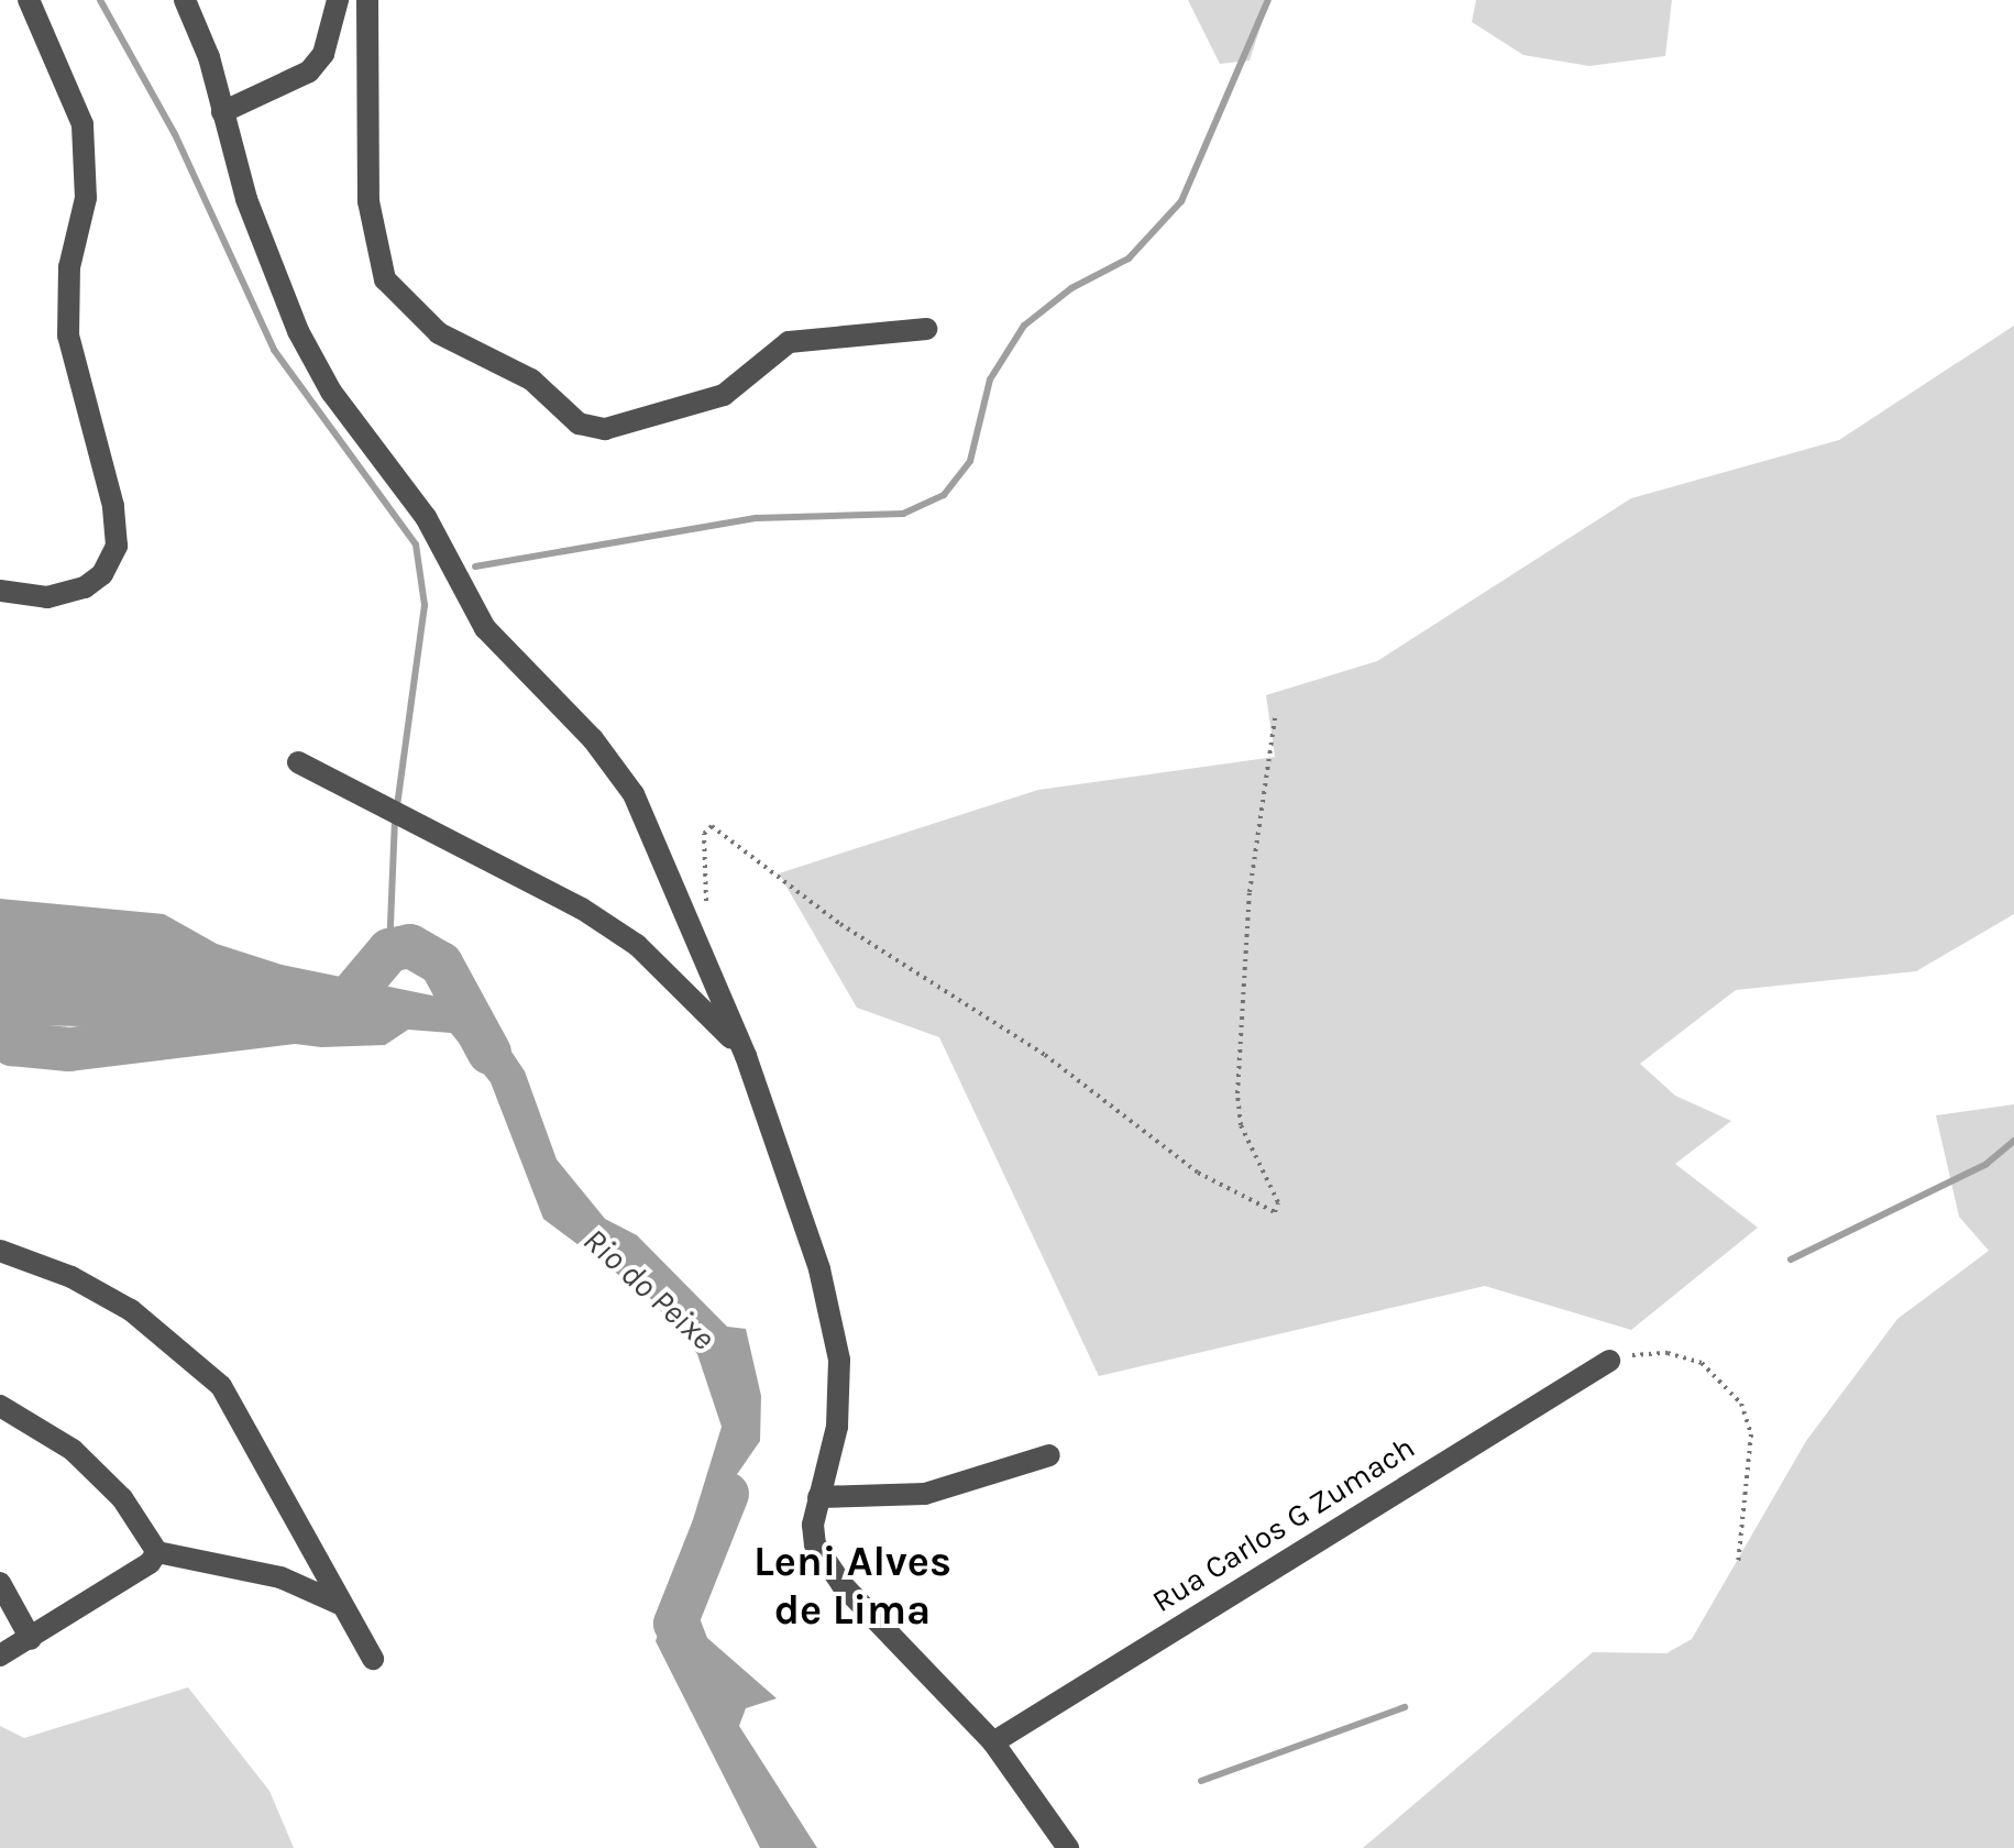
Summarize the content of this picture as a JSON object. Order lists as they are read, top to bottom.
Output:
{
  "streets": {
    "street": ["Rua Carlos G Zumach"]
  },
  "districts": ["Leni Alves de Lima"],
  "water": ["Rio do Peixe"]
}
